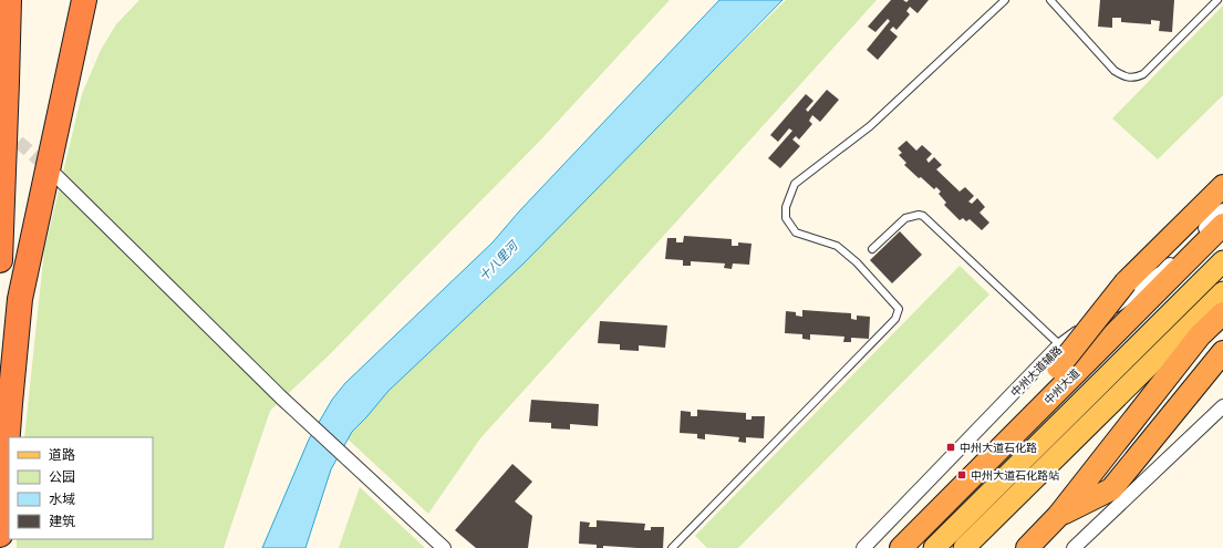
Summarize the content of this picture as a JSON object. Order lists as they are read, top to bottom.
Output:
{
  "streets": {
    "highway": ["中州大道"],
    "street": ["中州大道辅路"]
  },
  "water": ["十八里河"],
  "places": {
    "transit": ["中州大道石化路", "中州大道石化路站"]
  },
  "legend": [
    "道路",
    "公园",
    "水域",
    "建筑"
  ]
}
